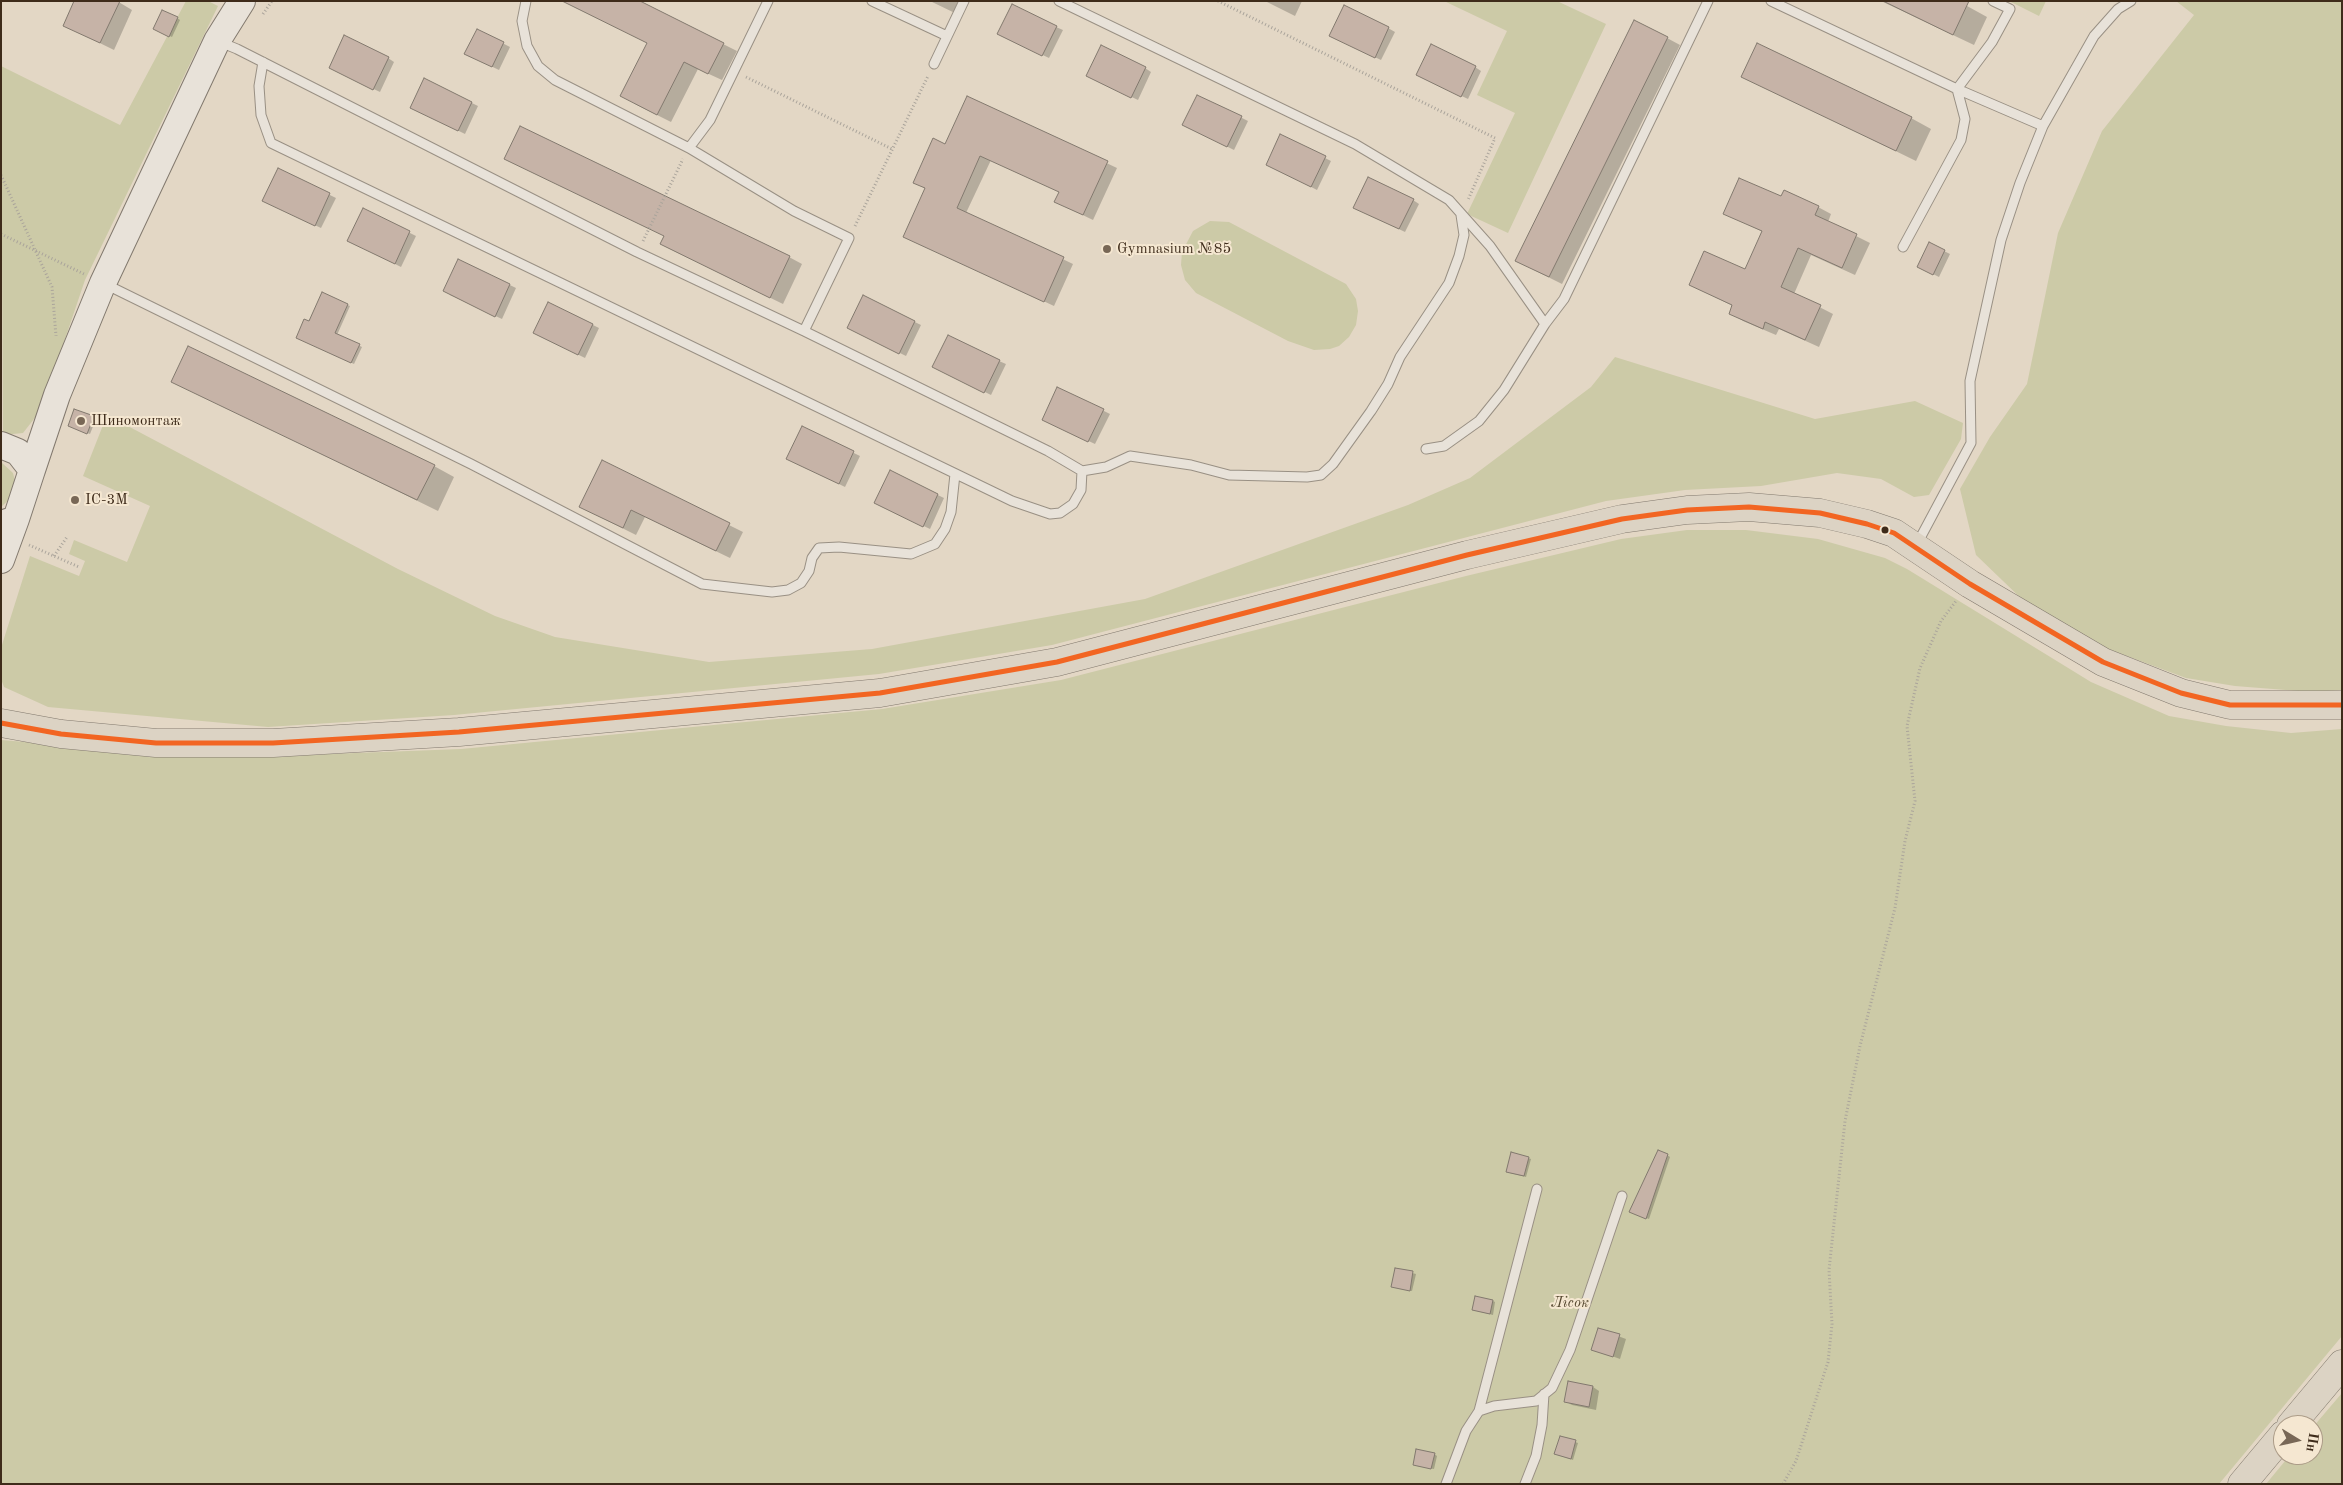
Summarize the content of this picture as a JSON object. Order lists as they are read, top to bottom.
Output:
{
  "parks": ["Лісок"],
  "places": ["Gymnasium №85", "Шиномонтаж", "ІС-3М"],
  "north": "right"
}
